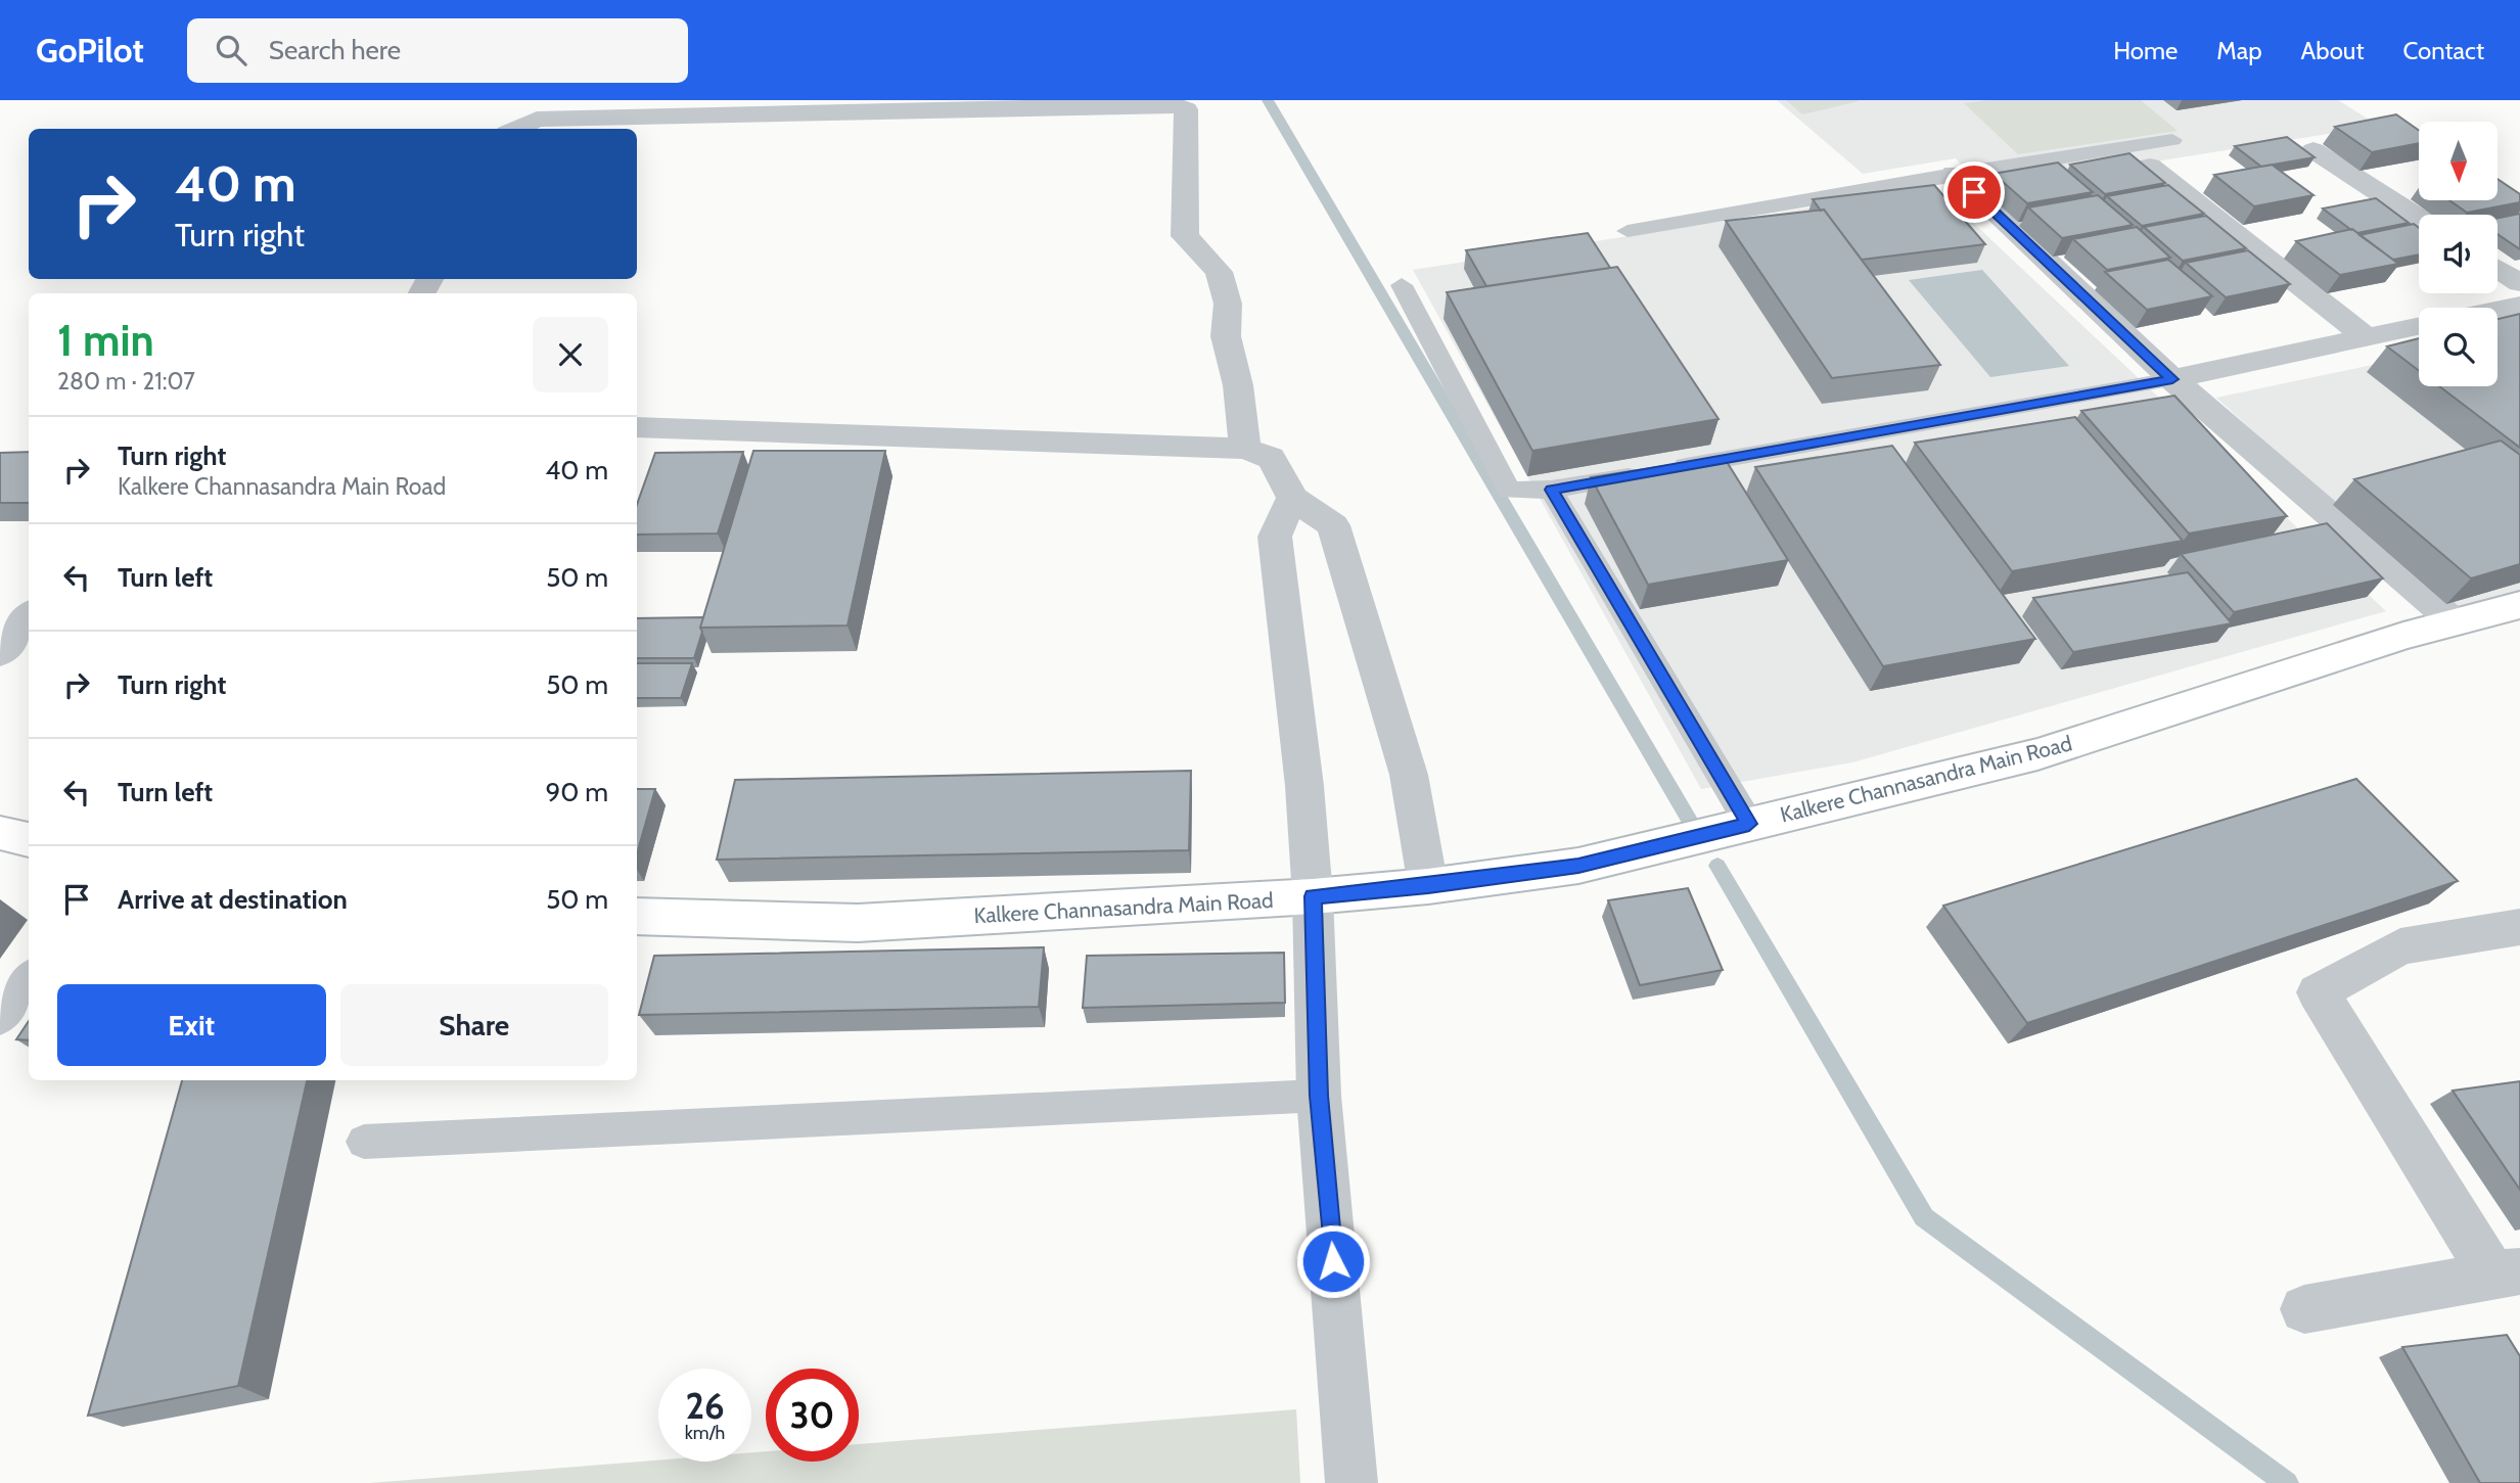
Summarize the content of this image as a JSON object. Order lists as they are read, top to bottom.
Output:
{
  "streets": {
    "main road": ["Kalkere Channasandra Main Road"]
  },
  "north": "bottom",
  "page": {
    "header": "GoPilot",
    "search": "Search here",
    "nav": [
      "Home",
      "Map",
      "About",
      "Contact"
    ],
    "turn": ["40 m", "Turn right"],
    "heading": ["1 min", "280 m · 21:07"],
    "list": [
      {
        "name": "Turn right",
        "note": "Kalkere Channasandra Main Road",
        "value": "40 m"
      },
      {
        "name": "Turn left",
        "value": "50 m"
      },
      {
        "name": "Turn right",
        "value": "50 m"
      },
      {
        "name": "Turn left",
        "value": "90 m"
      },
      {
        "name": "Arrive at destination",
        "value": "50 m"
      }
    ],
    "buttons": ["Exit", "Share"],
    "speed": "26 km/h",
    "limit": "30"
  }
}
